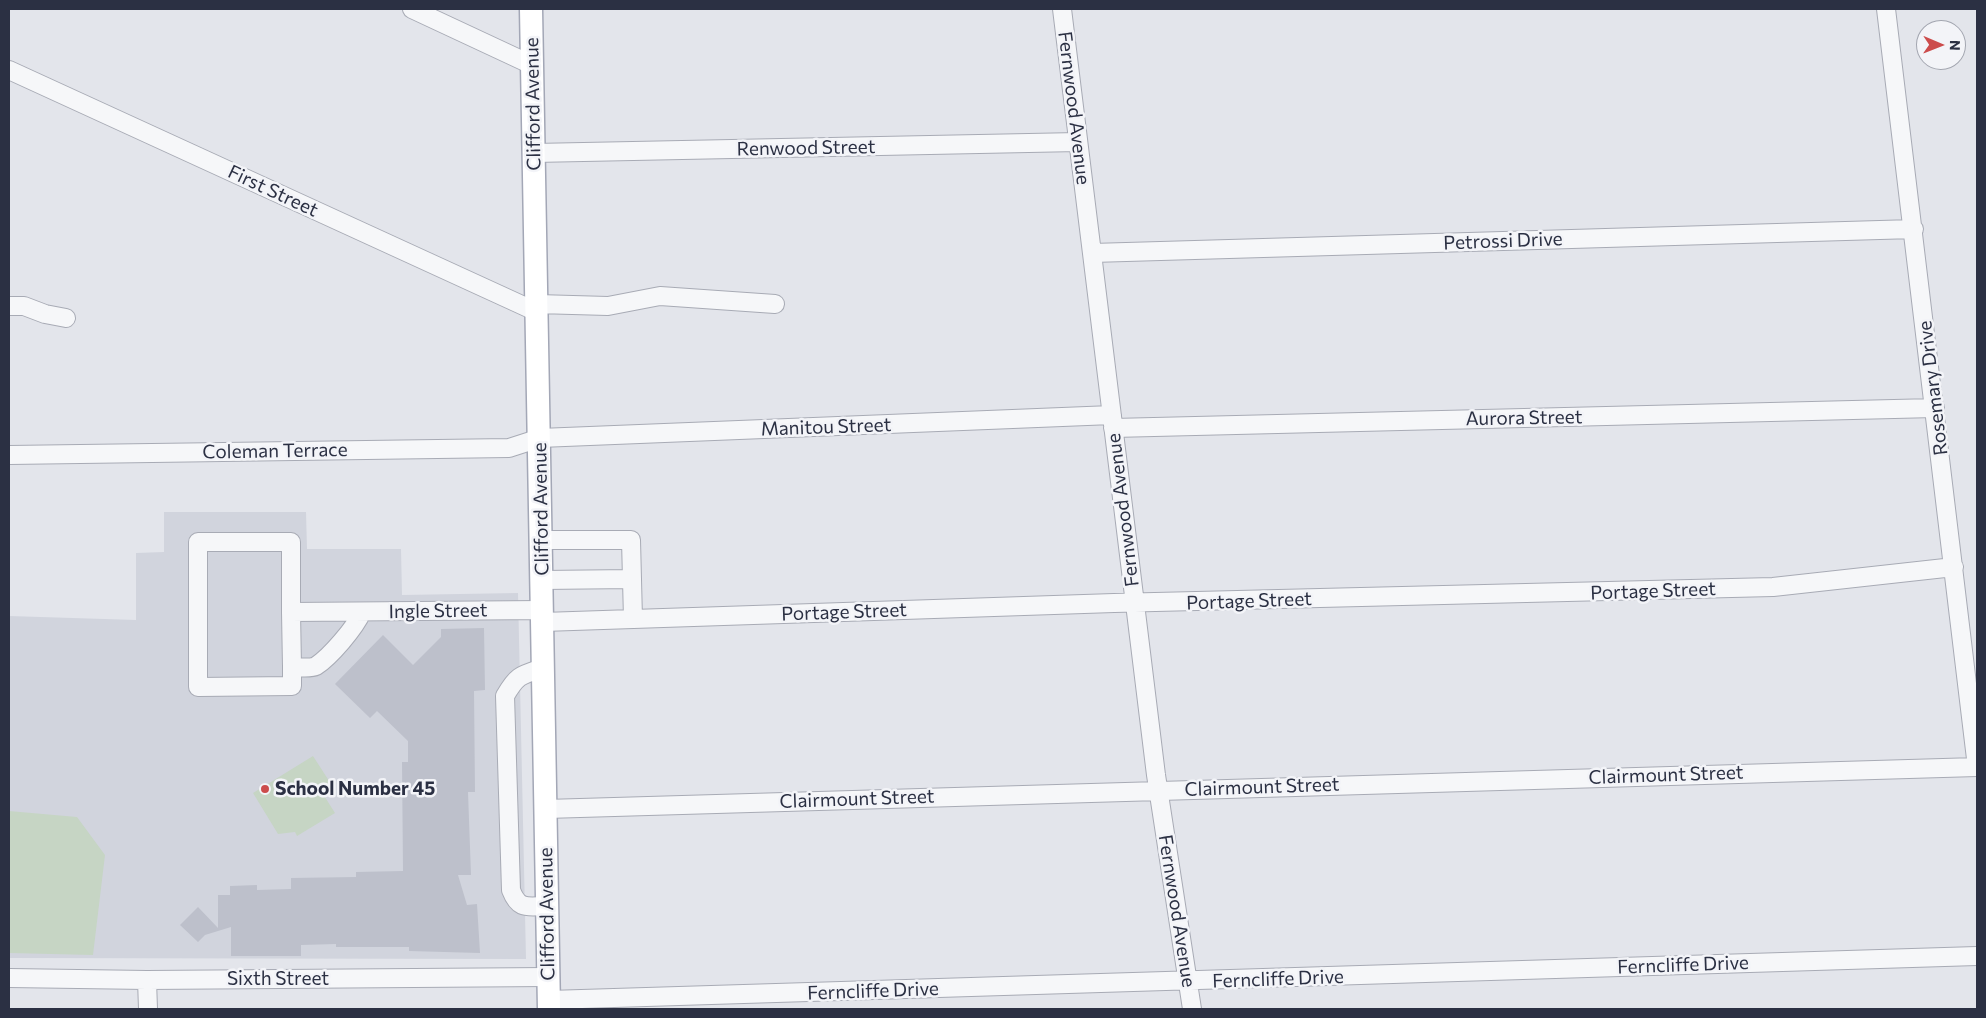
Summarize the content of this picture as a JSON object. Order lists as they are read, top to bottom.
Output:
{
  "streets": {
    "main road": ["Clifford Avenue"],
    "street": [
      "Fernwood Avenue",
      "Renwood Street",
      "First Street",
      "Petrossi Drive",
      "Rosemary Drive",
      "Aurora Street",
      "Manitou Street",
      "Coleman Terrace",
      "Portage Street",
      "Ingle Street",
      "Clairmount Street",
      "Ferncliffe Drive",
      "Sixth Street"
    ]
  },
  "crossings": [
    ["Clifford Avenue", "Renwood Street"],
    ["Clifford Avenue", "First Street"],
    ["Clifford Avenue", "Manitou Street"],
    ["Clifford Avenue", "Coleman Terrace"],
    ["Clifford Avenue", "Portage Street"],
    ["Clifford Avenue", "Ingle Street"],
    ["Clifford Avenue", "Clairmount Street"],
    ["Clifford Avenue", "Ferncliffe Drive"],
    ["Clifford Avenue", "Sixth Street"],
    ["Fernwood Avenue", "Renwood Street"],
    ["Fernwood Avenue", "Petrossi Drive"],
    ["Fernwood Avenue", "Aurora Street"],
    ["Fernwood Avenue", "Manitou Street"],
    ["Fernwood Avenue", "Portage Street"],
    ["Fernwood Avenue", "Clairmount Street"],
    ["Fernwood Avenue", "Ferncliffe Drive"],
    ["Petrossi Drive", "Rosemary Drive"],
    ["Rosemary Drive", "Aurora Street"],
    ["Rosemary Drive", "Portage Street"],
    ["Rosemary Drive", "Clairmount Street"],
    ["Aurora Street", "Manitou Street"],
    ["Manitou Street", "Coleman Terrace"],
    ["Portage Street", "Ingle Street"]
  ],
  "places": ["School Number 45"],
  "north": "right"
}
